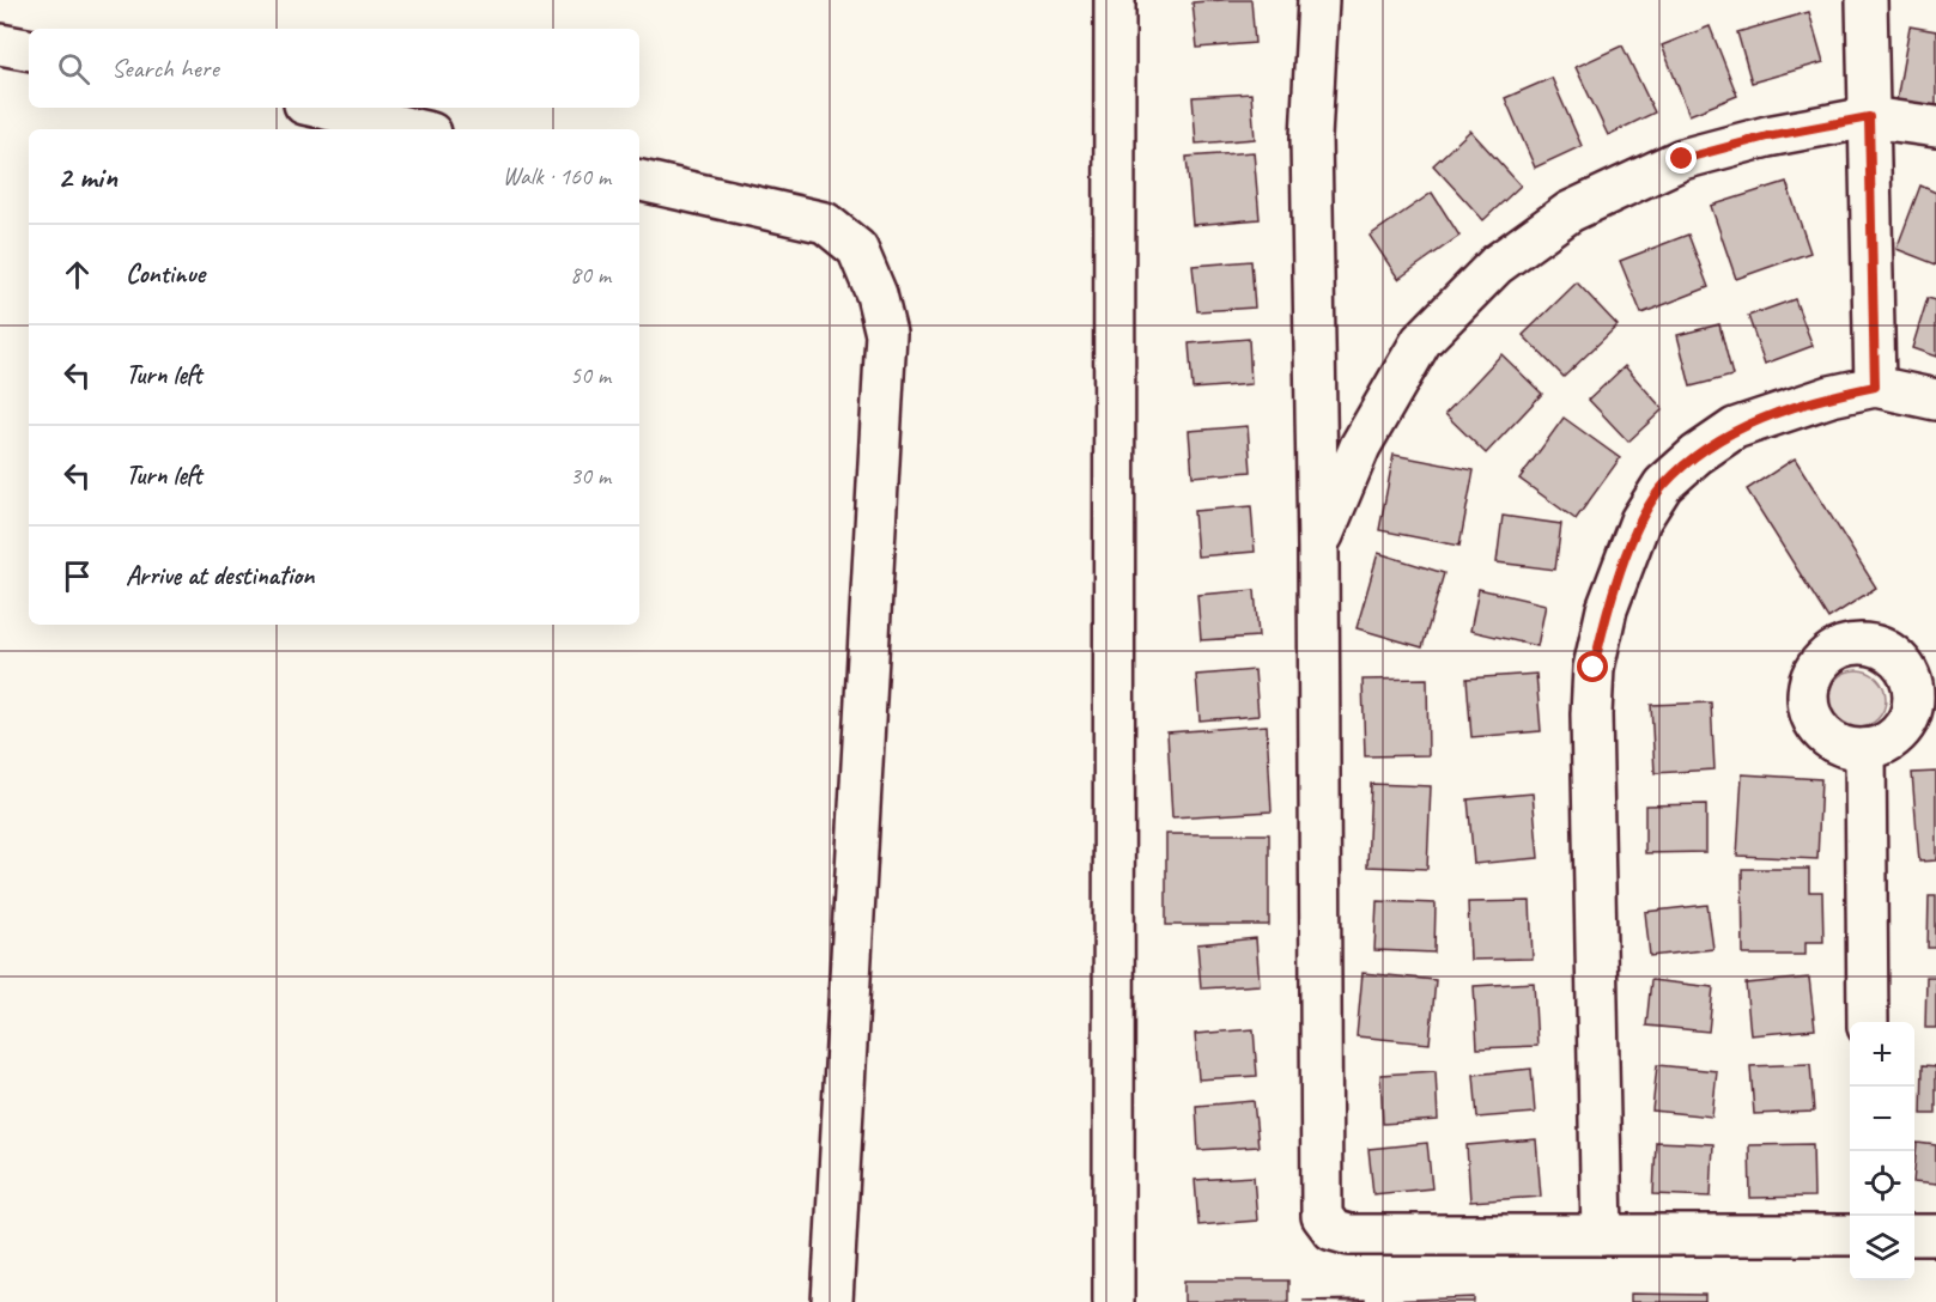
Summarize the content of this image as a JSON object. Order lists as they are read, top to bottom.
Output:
{
  "page": {
    "search": "Search here",
    "heading": ["2 min", "Walk · 160 m"],
    "list": [
      ["Continue", "80 m"],
      ["Turn left", "50 m"],
      ["Turn left", "30 m"],
      "Arrive at destination"
    ],
    "map_buttons": ["+", "−"]
  }
}
